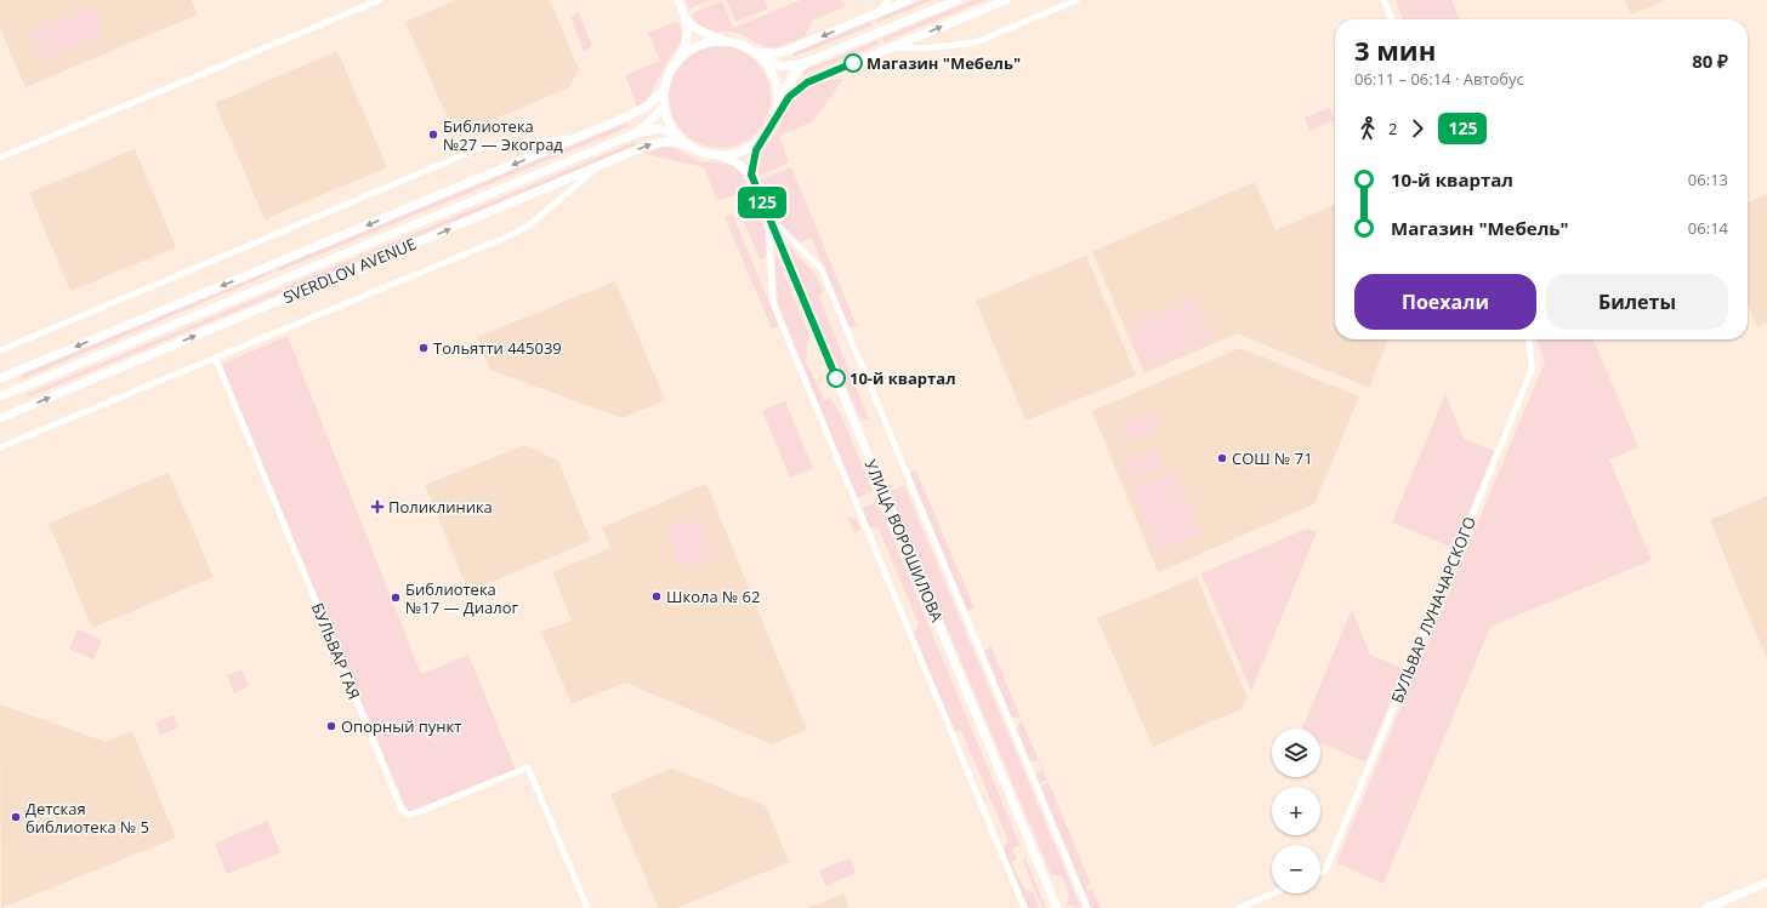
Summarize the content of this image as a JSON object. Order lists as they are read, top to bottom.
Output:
{
  "streets": {
    "main road": ["SVERDLOV AVENUE", "УЛИЦА ВОРОШИЛОВА"],
    "street": ["БУЛЬВАР ЛУНАЧАРСКОГО", "БУЛЬВАР ГАЯ"]
  },
  "places": {
    "other": [
      "Магазин \"Мебель\"",
      "Библиотека №27 — Экоград",
      "Тольятти 445039",
      "10-й квартал",
      "СОШ № 71",
      "Школа № 62",
      "Библиотека №17 — Диалог",
      "Опорный пункт",
      "Детская библиотека № 5"
    ],
    "health": ["Поликлиника"]
  },
  "lines": ["bus line 125"],
  "page": {
    "on_map": "125",
    "heading": ["3 мин", "06:11 – 06:14 · Автобус", "80 ₽"],
    "legs": ["2", "125"],
    "list": [
      {
        "name": "10-й квартал",
        "value": "06:13"
      },
      {
        "name": "Магазин \"Мебель\"",
        "value": "06:14"
      }
    ],
    "buttons": ["Поехали", "Билеты"],
    "map_buttons": ["+", "−"]
  }
}
